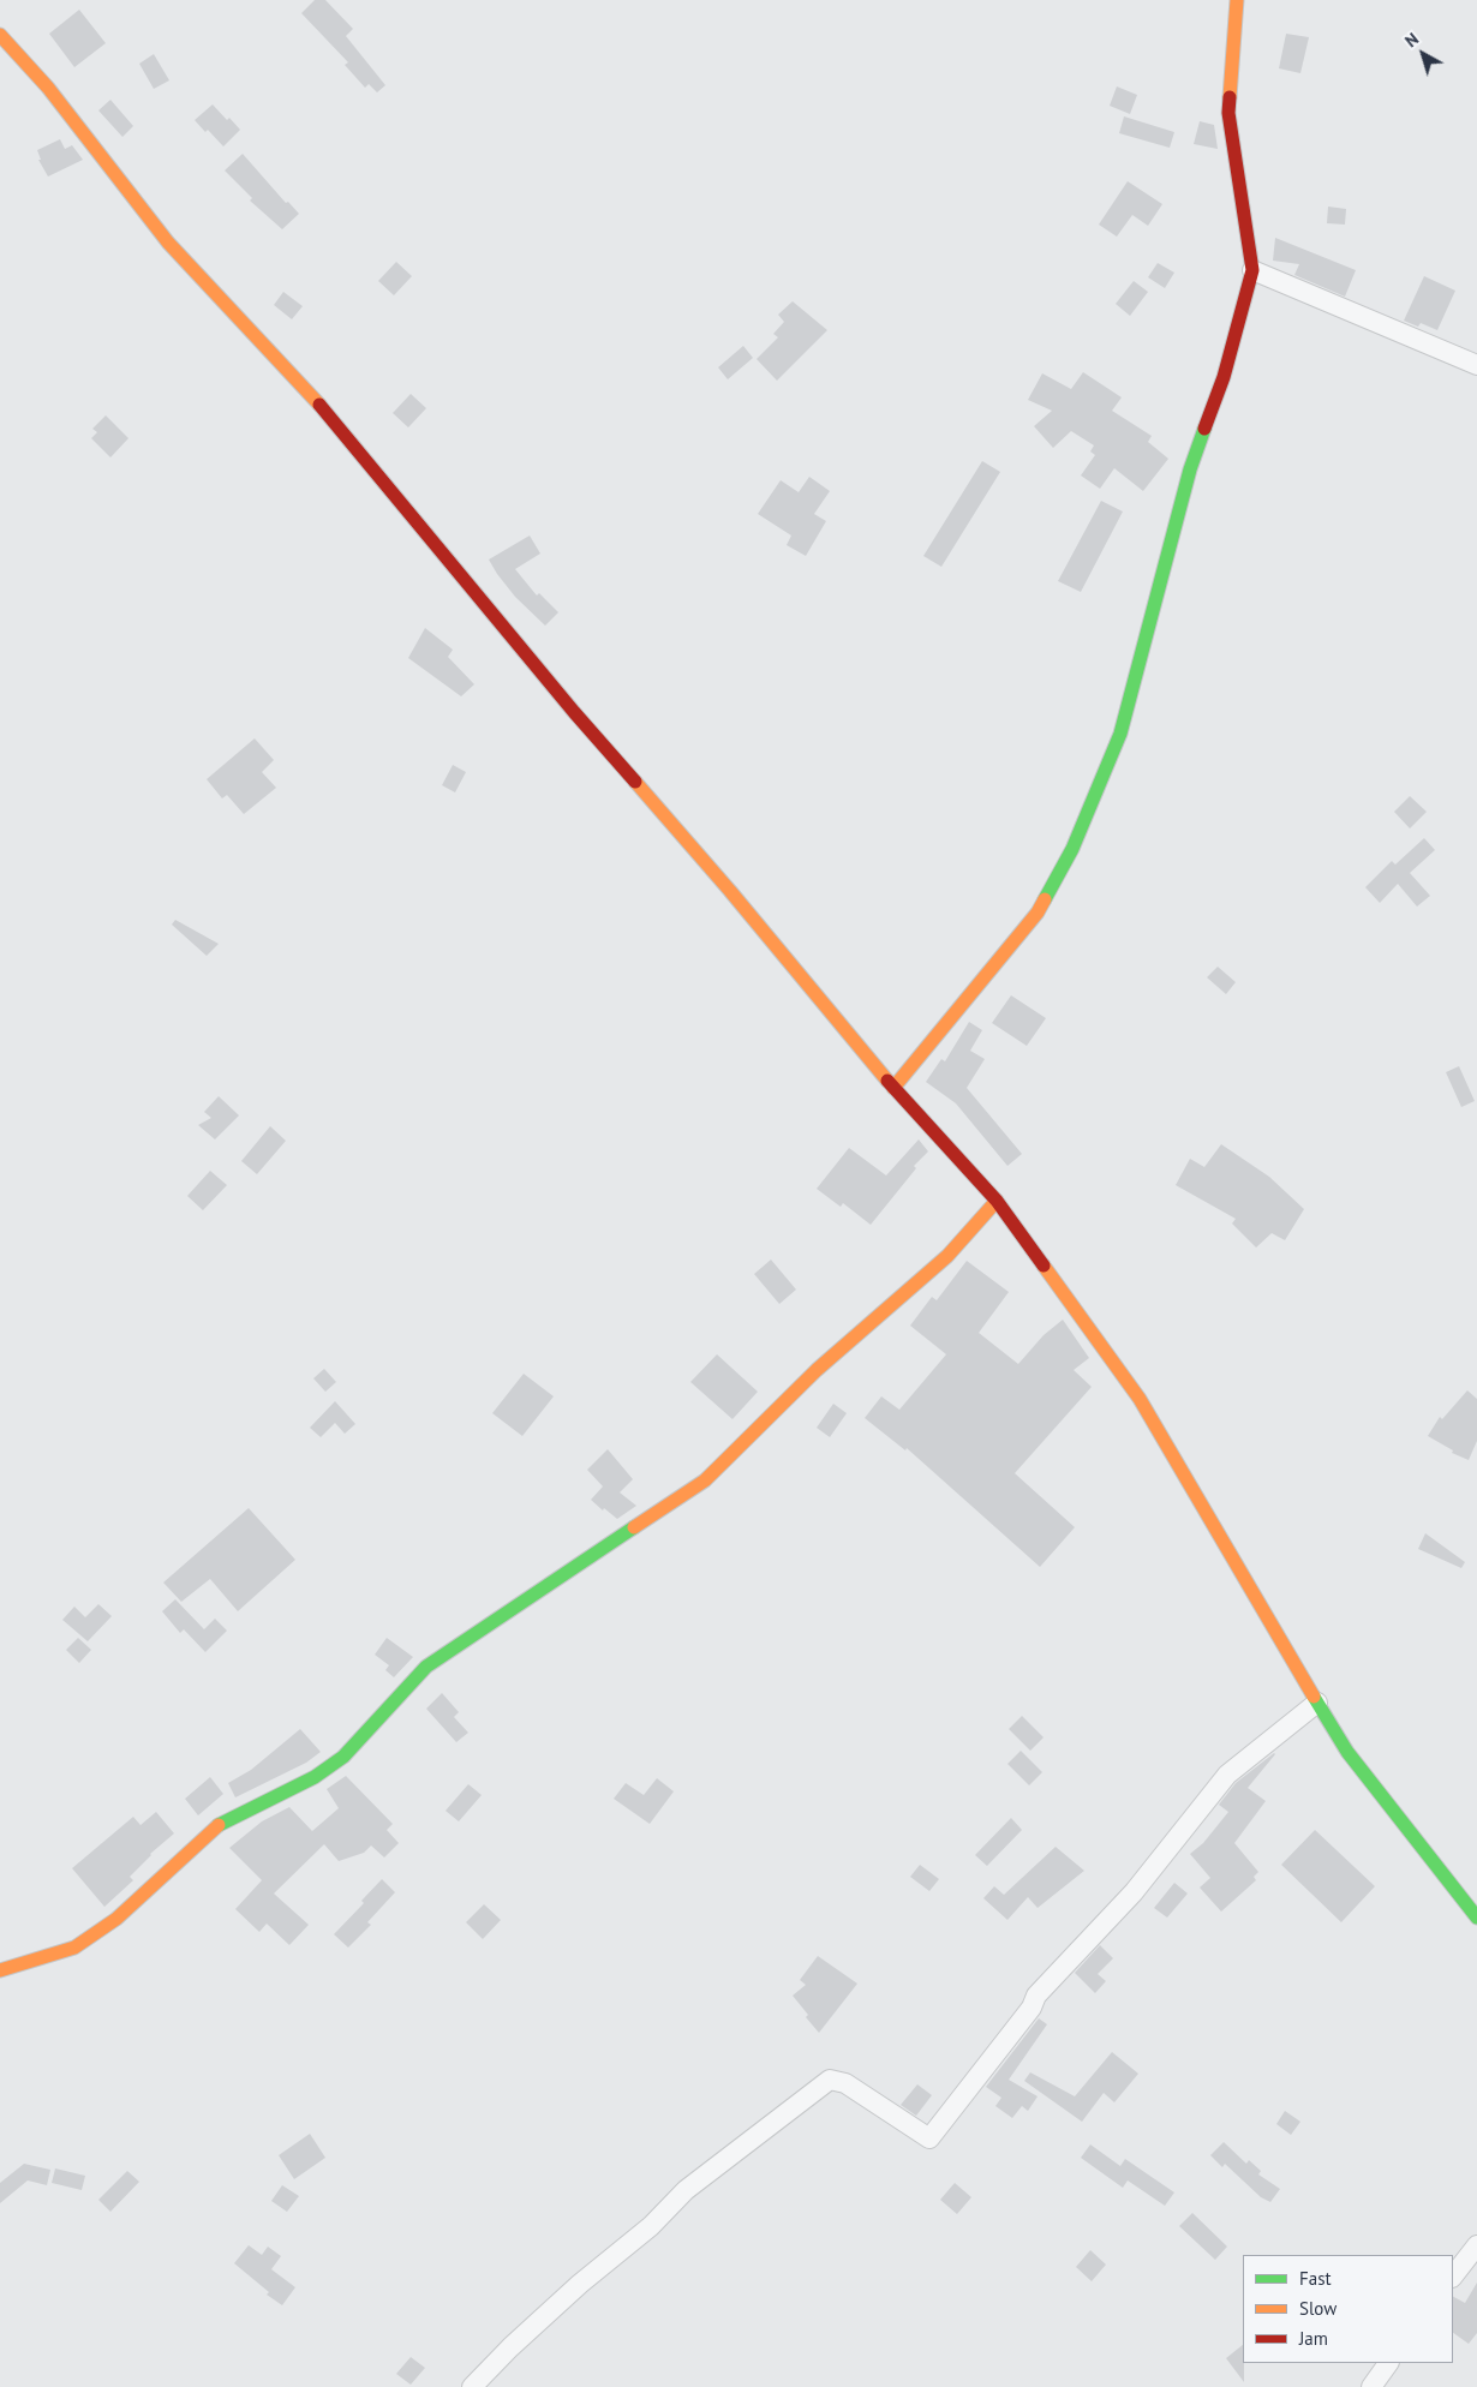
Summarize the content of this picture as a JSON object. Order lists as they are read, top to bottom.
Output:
{
  "legend": ["Fast", "Slow", "Jam"],
  "north": "top left"
}
